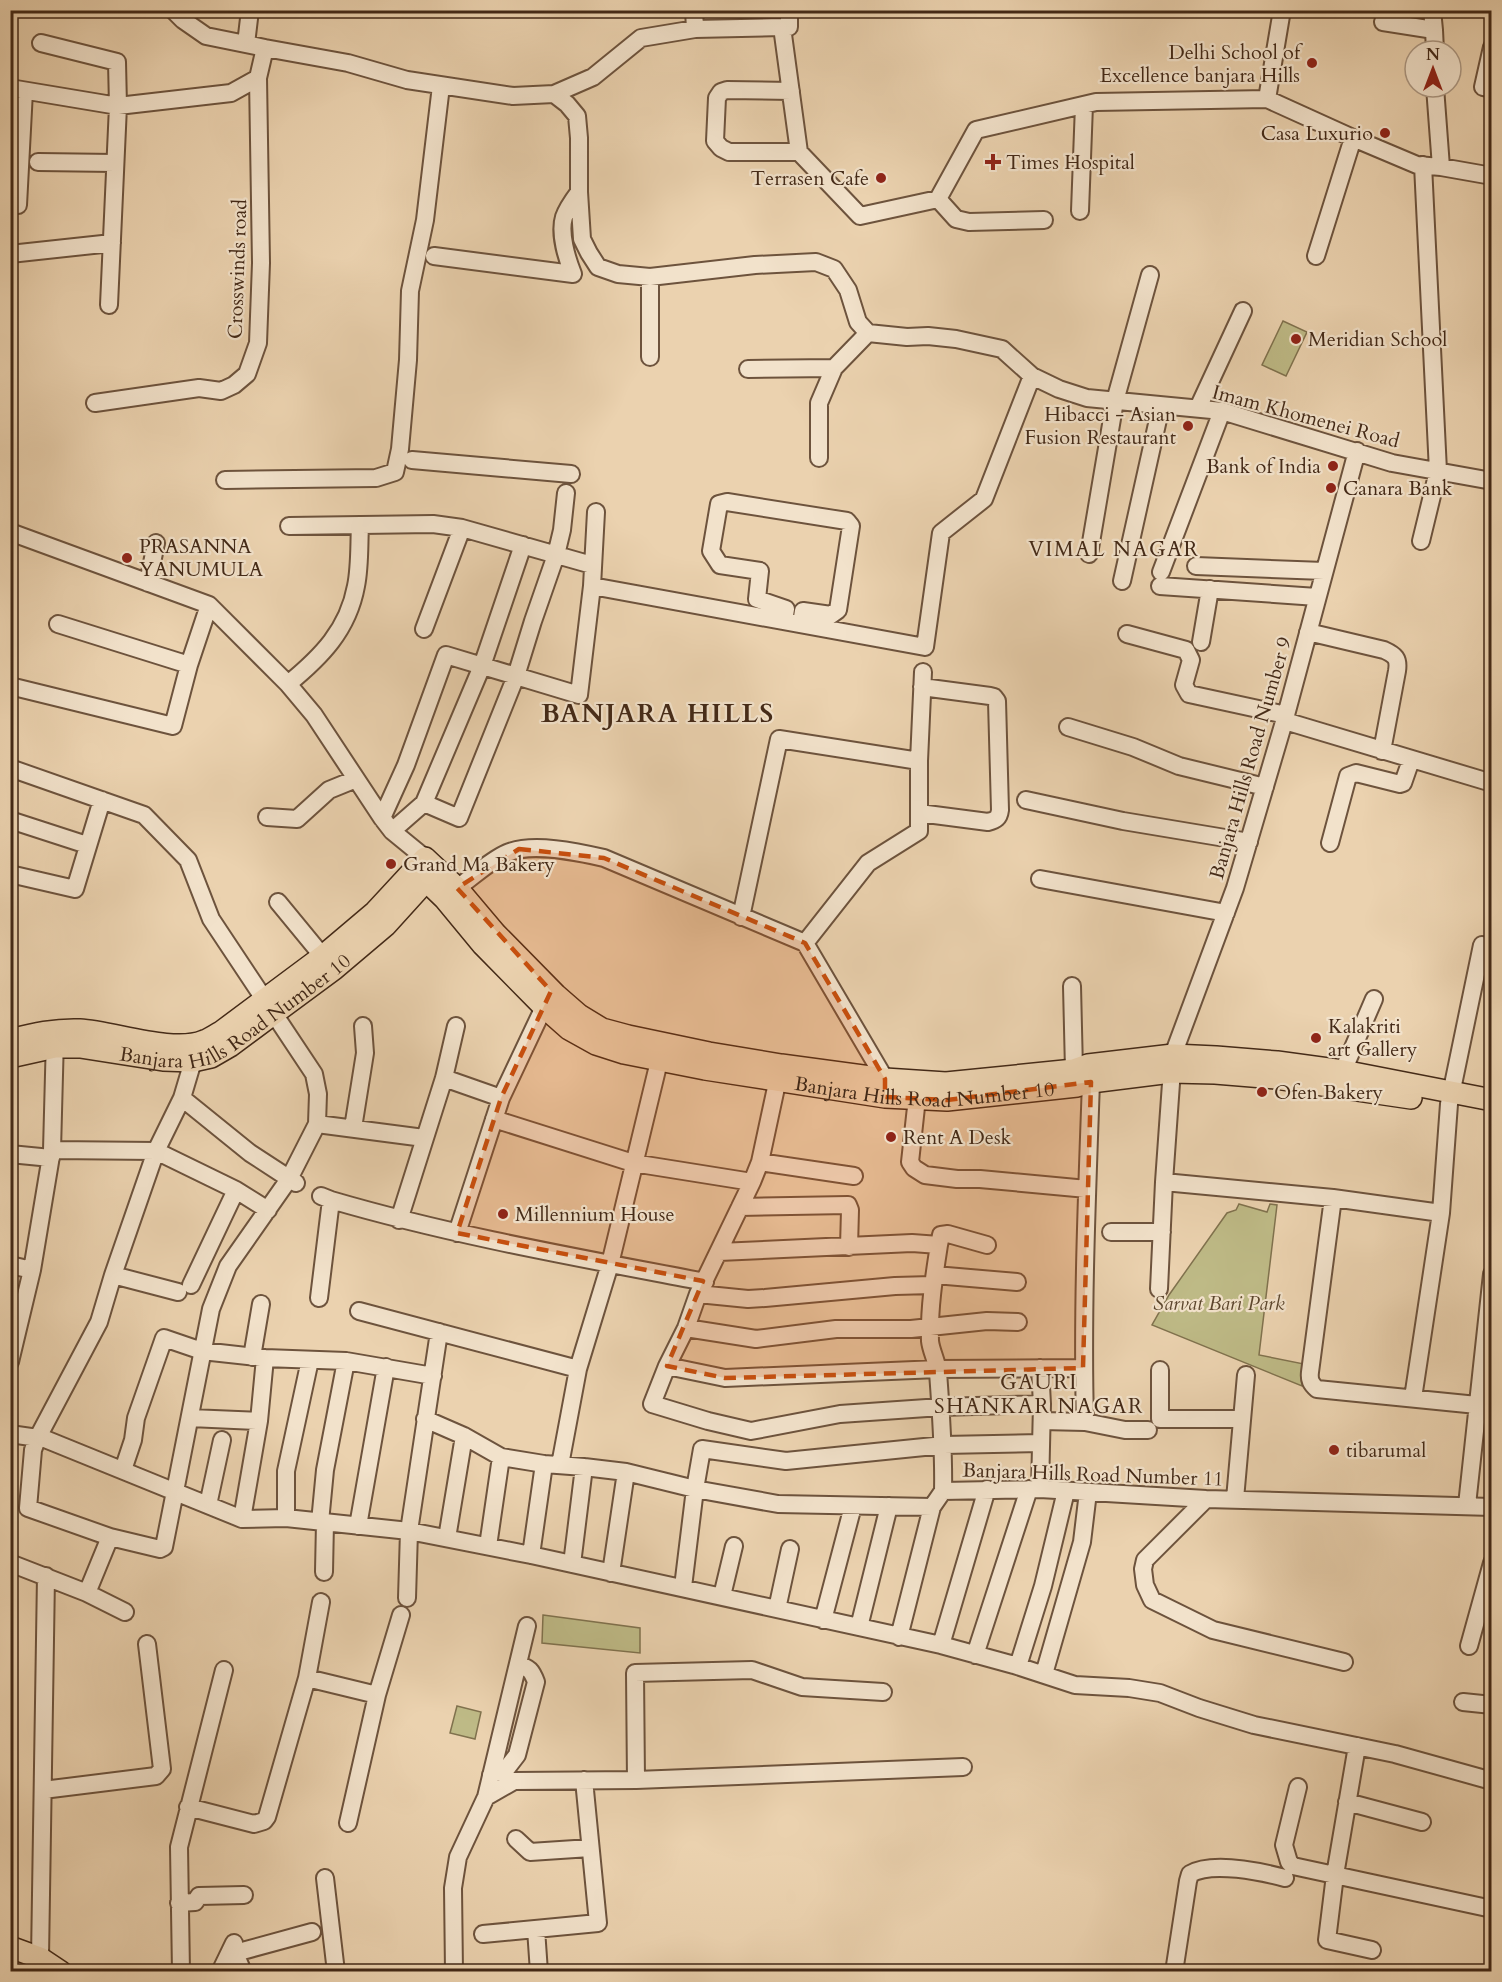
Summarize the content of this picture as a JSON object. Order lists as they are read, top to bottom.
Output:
{
  "streets": {
    "main road": ["Banjara Hills Road Number 10"],
    "street": [
      "Crosswinds road",
      "Imam Khomenei Road",
      "Banjara Hills Road Number 9",
      "Banjara Hills Road Number 11"
    ]
  },
  "crossings": [
    ["Imam Khomenei Road", "Banjara Hills Road Number 9"],
    ["Banjara Hills Road Number 9", "Banjara Hills Road Number 10"]
  ],
  "districts": ["VIMAL NAGAR", "BANJARA HILLS", "GAURI SHANKAR NAGAR"],
  "parks": ["Sarvat Bari Park"],
  "places": {
    "other": [
      "Delhi School of Excellence banjara Hills",
      "Casa Luxurio",
      "Terrasen Cafe",
      "Meridian School",
      "Hibacci - Asian Fusion Restaurant",
      "Bank of India",
      "Canara Bank",
      "PRASANNA YANUMULA",
      "Grand Ma Bakery",
      "Kalakriti art Gallery",
      "Ofen Bakery",
      "Rent A Desk",
      "Millennium House",
      "tibarumal"
    ],
    "health": ["Times Hospital"]
  },
  "north": "top"
}
